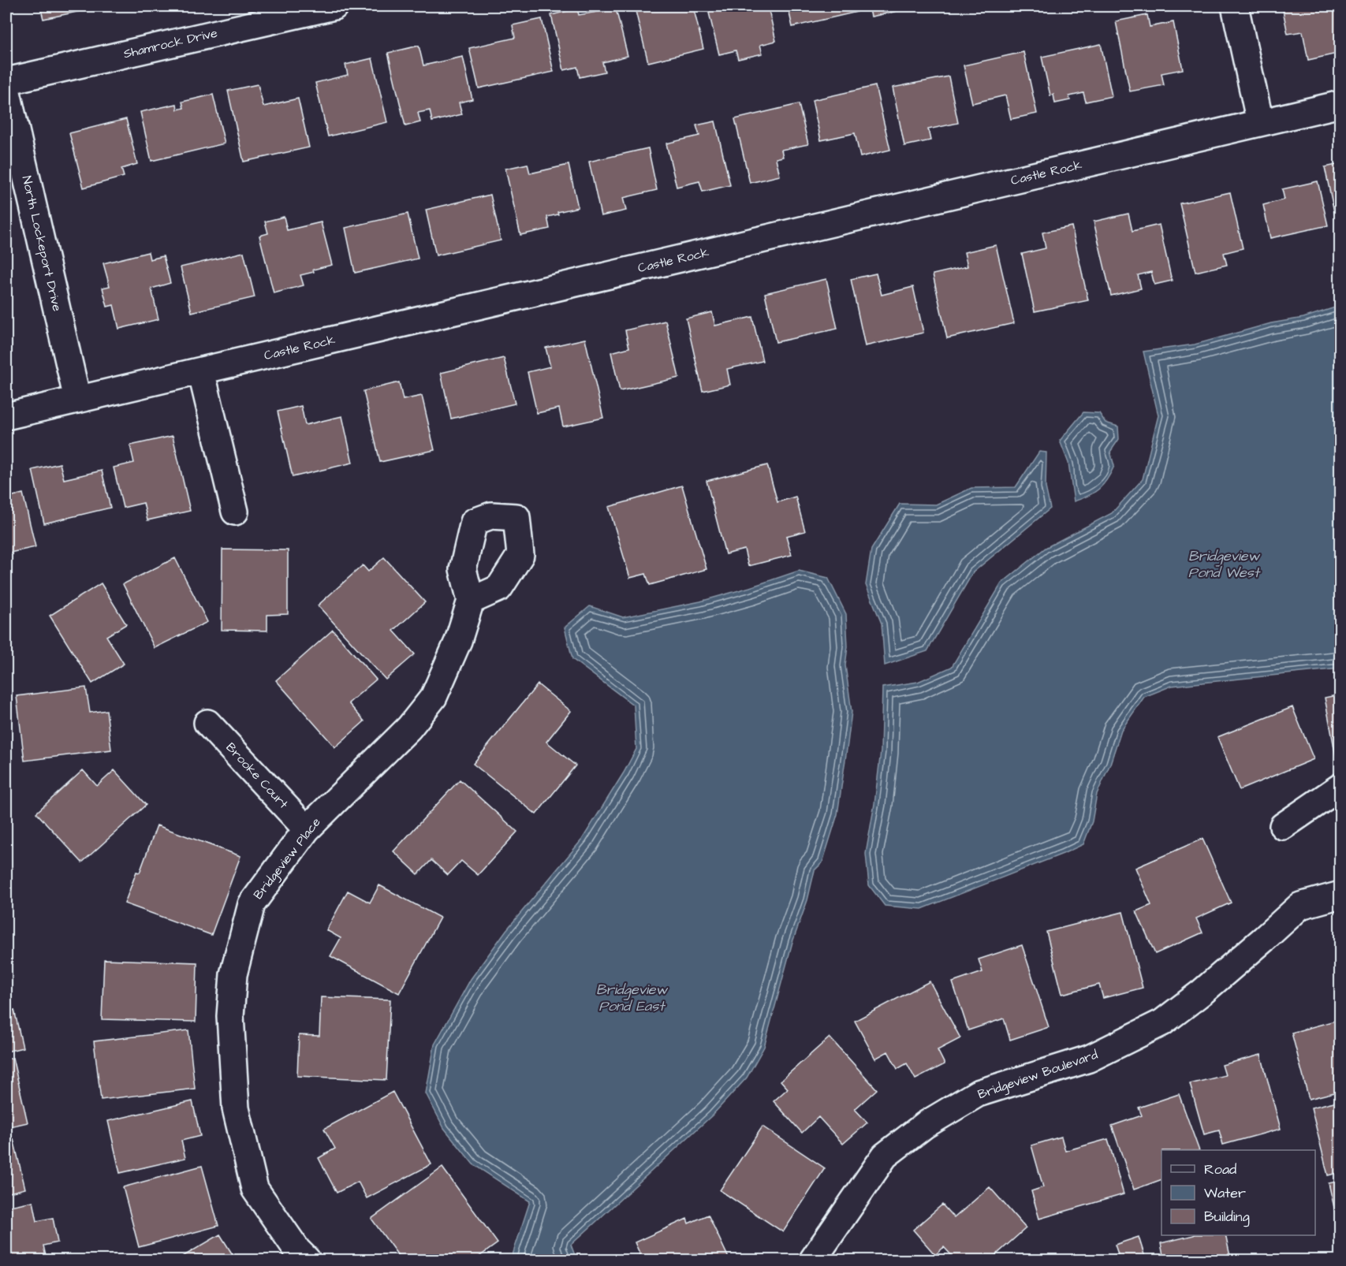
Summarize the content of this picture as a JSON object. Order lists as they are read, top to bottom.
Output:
{
  "streets": {
    "street": [
      "Shamrock Drive",
      "Castle Rock",
      "North Lockeport Drive",
      "Brooke Court",
      "Bridgeview Place",
      "Bridgeview Boulevard"
    ]
  },
  "crossings": [
    ["Castle Rock", "North Lockeport Drive"],
    ["Brooke Court", "Bridgeview Place"]
  ],
  "water": ["Bridgeview Pond West", "Bridgeview Pond East"],
  "legend": ["Road", "Water", "Building"]
}
